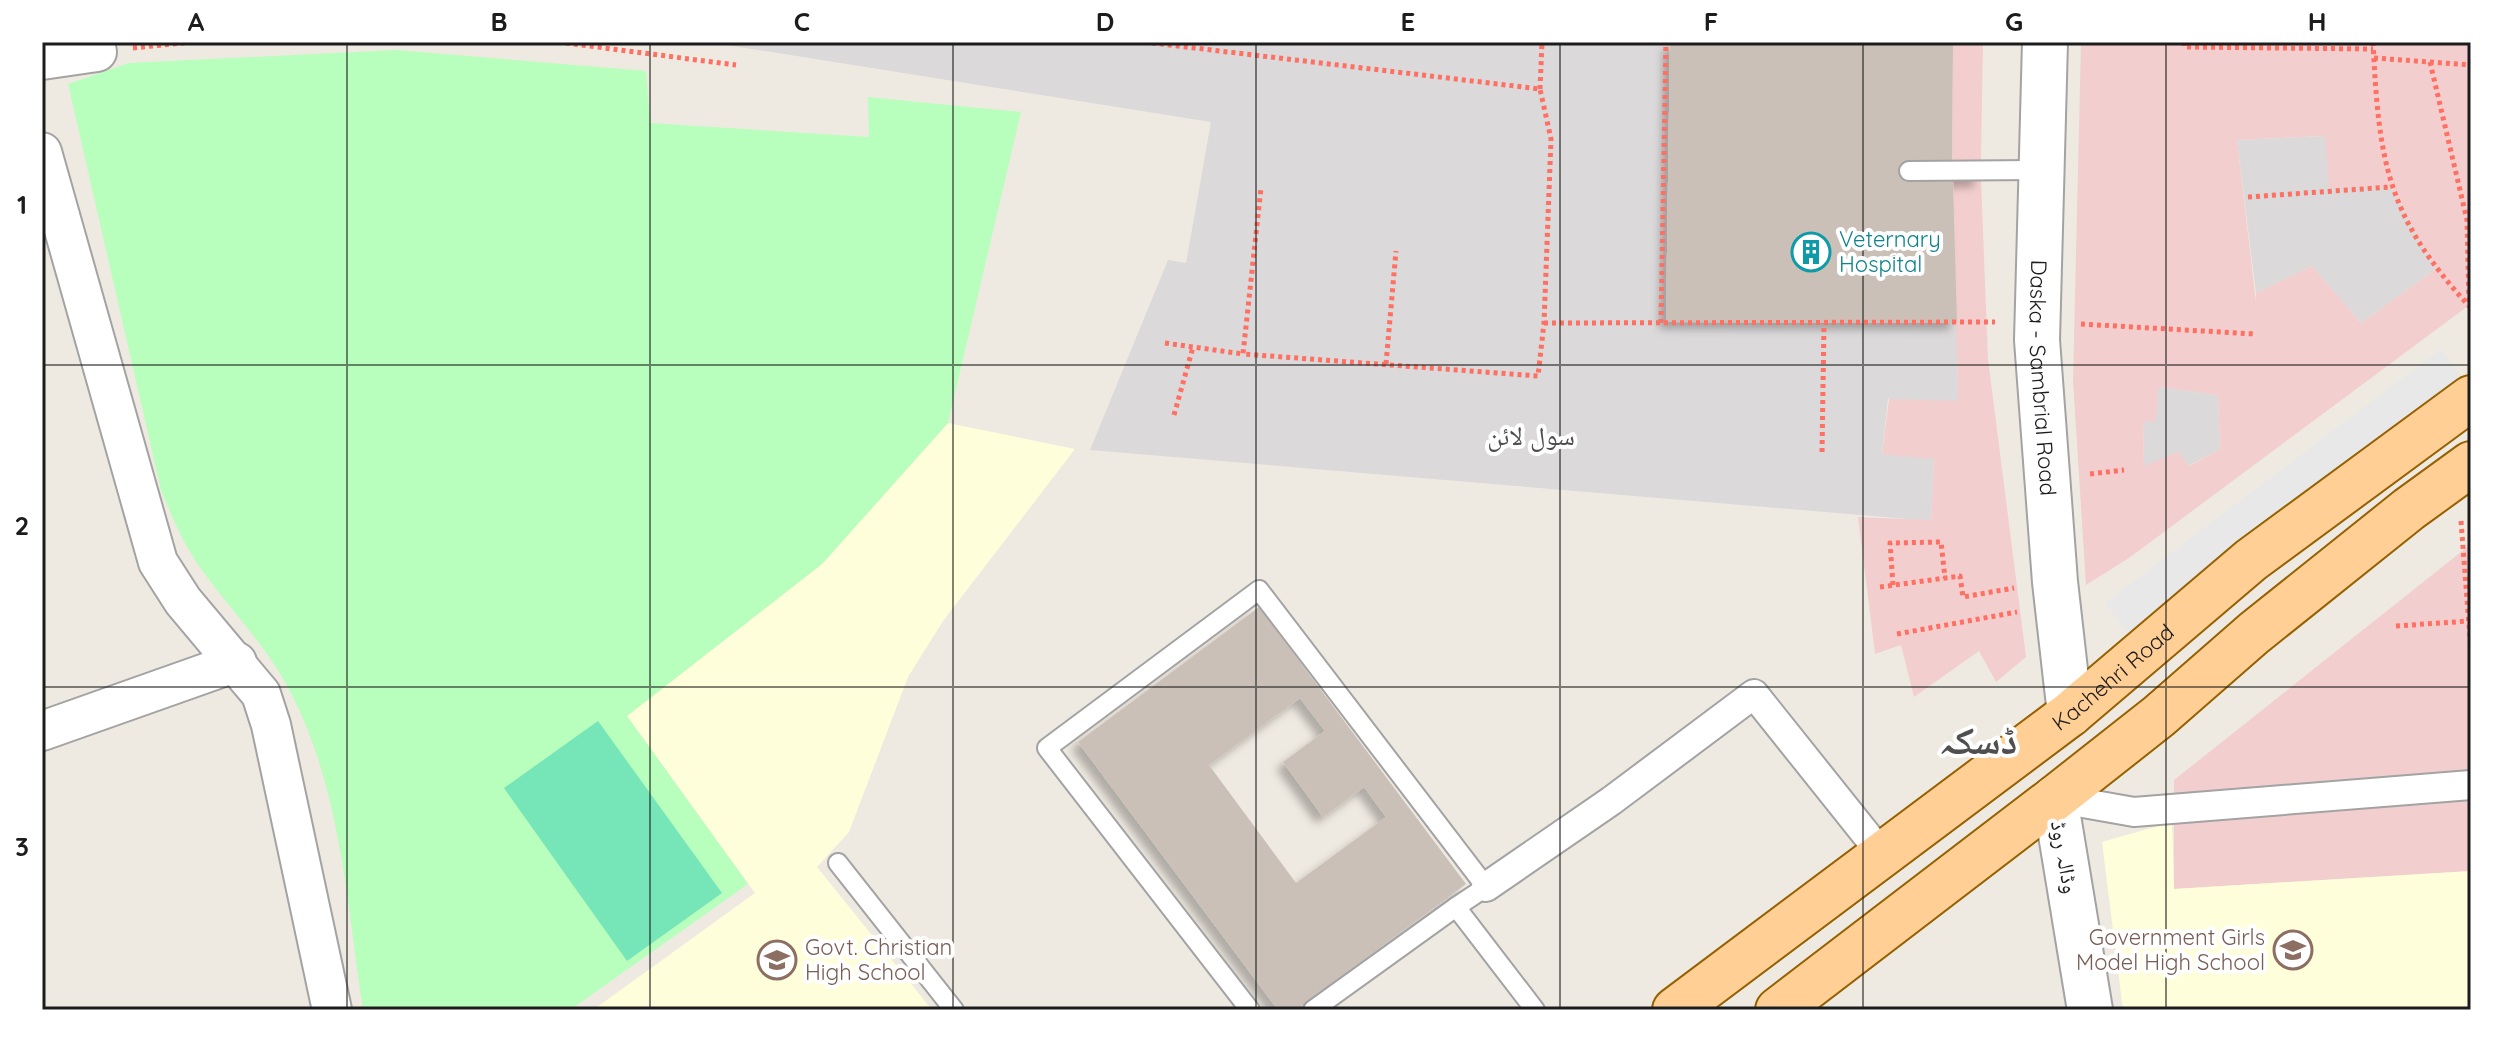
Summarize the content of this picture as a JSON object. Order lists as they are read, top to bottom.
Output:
{
  "streets": {
    "main road": ["Kachehri Road"],
    "street": ["Daska - Sambrial Road", "وڈالہ روڈ"]
  },
  "crossings": [
    ["Daska - Sambrial Road", "Kachehri Road"]
  ],
  "districts": ["سول لائن", "ڈسکہ"],
  "places": {
    "building": ["Veternary Hospital"],
    "school or university": ["Government Girls Model High School", "Govt. Christian High School"]
  },
  "grid": {
    "columns": [
      "A",
      "B",
      "C",
      "D",
      "E",
      "F",
      "G",
      "H"
    ],
    "rows": ["1", "2", "3"]
  }
}
